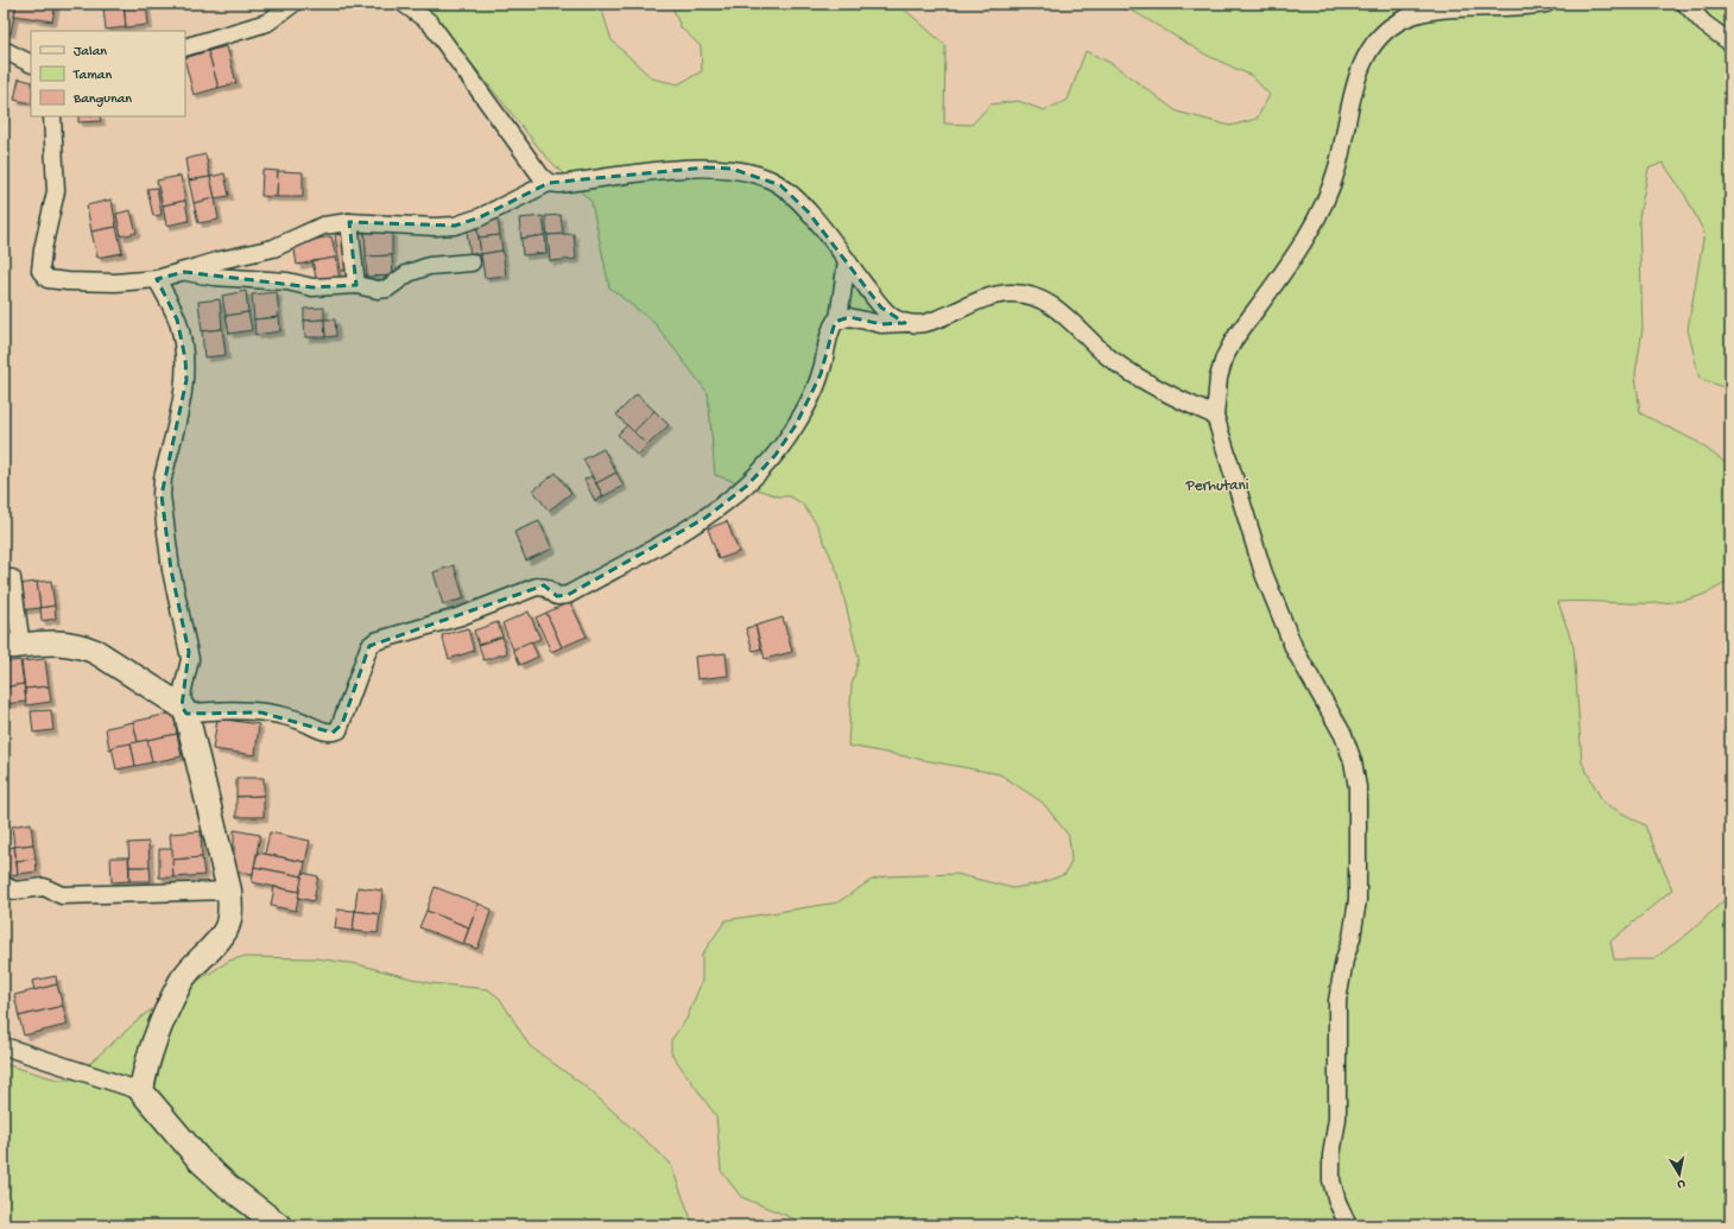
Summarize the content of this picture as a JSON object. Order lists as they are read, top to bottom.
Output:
{
  "parks": ["Perhutani"],
  "legend": ["Jalan", "Taman", "Bangunan"],
  "north": "bottom"
}
